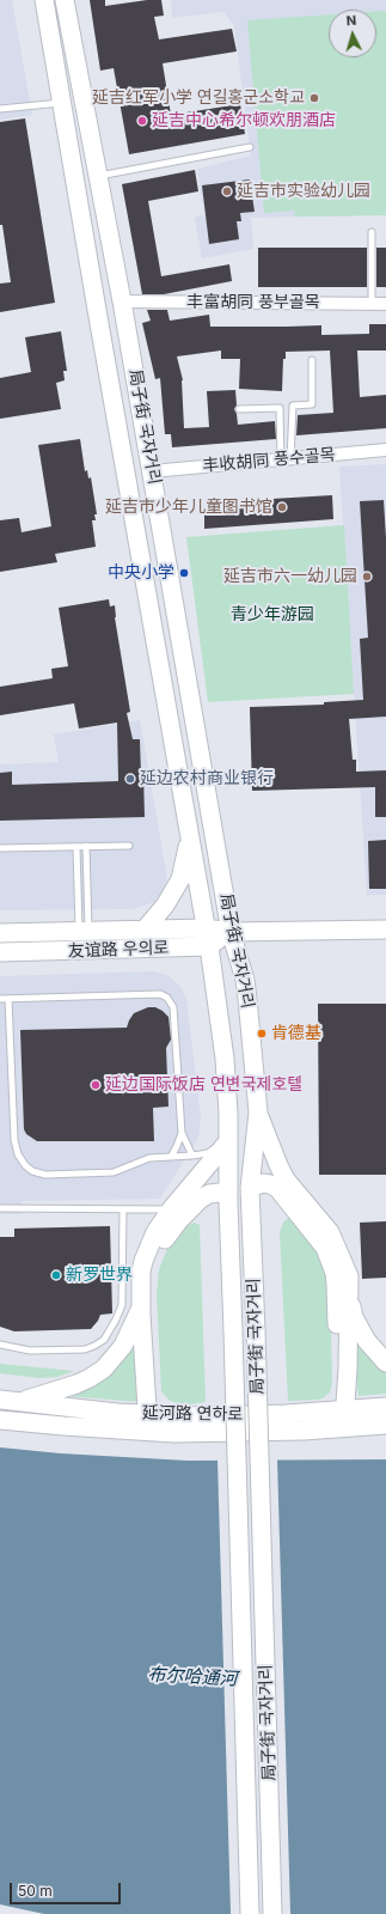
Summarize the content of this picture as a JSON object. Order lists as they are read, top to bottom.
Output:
{
  "streets": {
    "main road": ["局子街 국자거리", "友谊路 우의로", "延河路 연하로"],
    "street": ["丰富胡同 풍부골목", "丰收胡同 풍수골목"]
  },
  "crossings": [
    ["丰富胡同 풍부골목", "局子街 국자거리"],
    ["局子街 국자거리", "丰收胡同 풍수골목"],
    ["局子街 국자거리", "友谊路 우의로"]
  ],
  "water": ["布尔哈通河"],
  "parks": ["青少年游园"],
  "places": [
    "延吉红军小学 연길홍군소학교",
    "延吉中心希尔顿欢朋酒店",
    "延吉市实验幼儿园",
    "延吉市少年儿童图书馆",
    "中央小学",
    "延吉市六一幼儿园",
    "延边农村商业银行",
    "肯德基",
    "延边国际饭店 연변국제호텔",
    "新罗世界"
  ],
  "scale_bar": "50 m",
  "north": "top"
}
